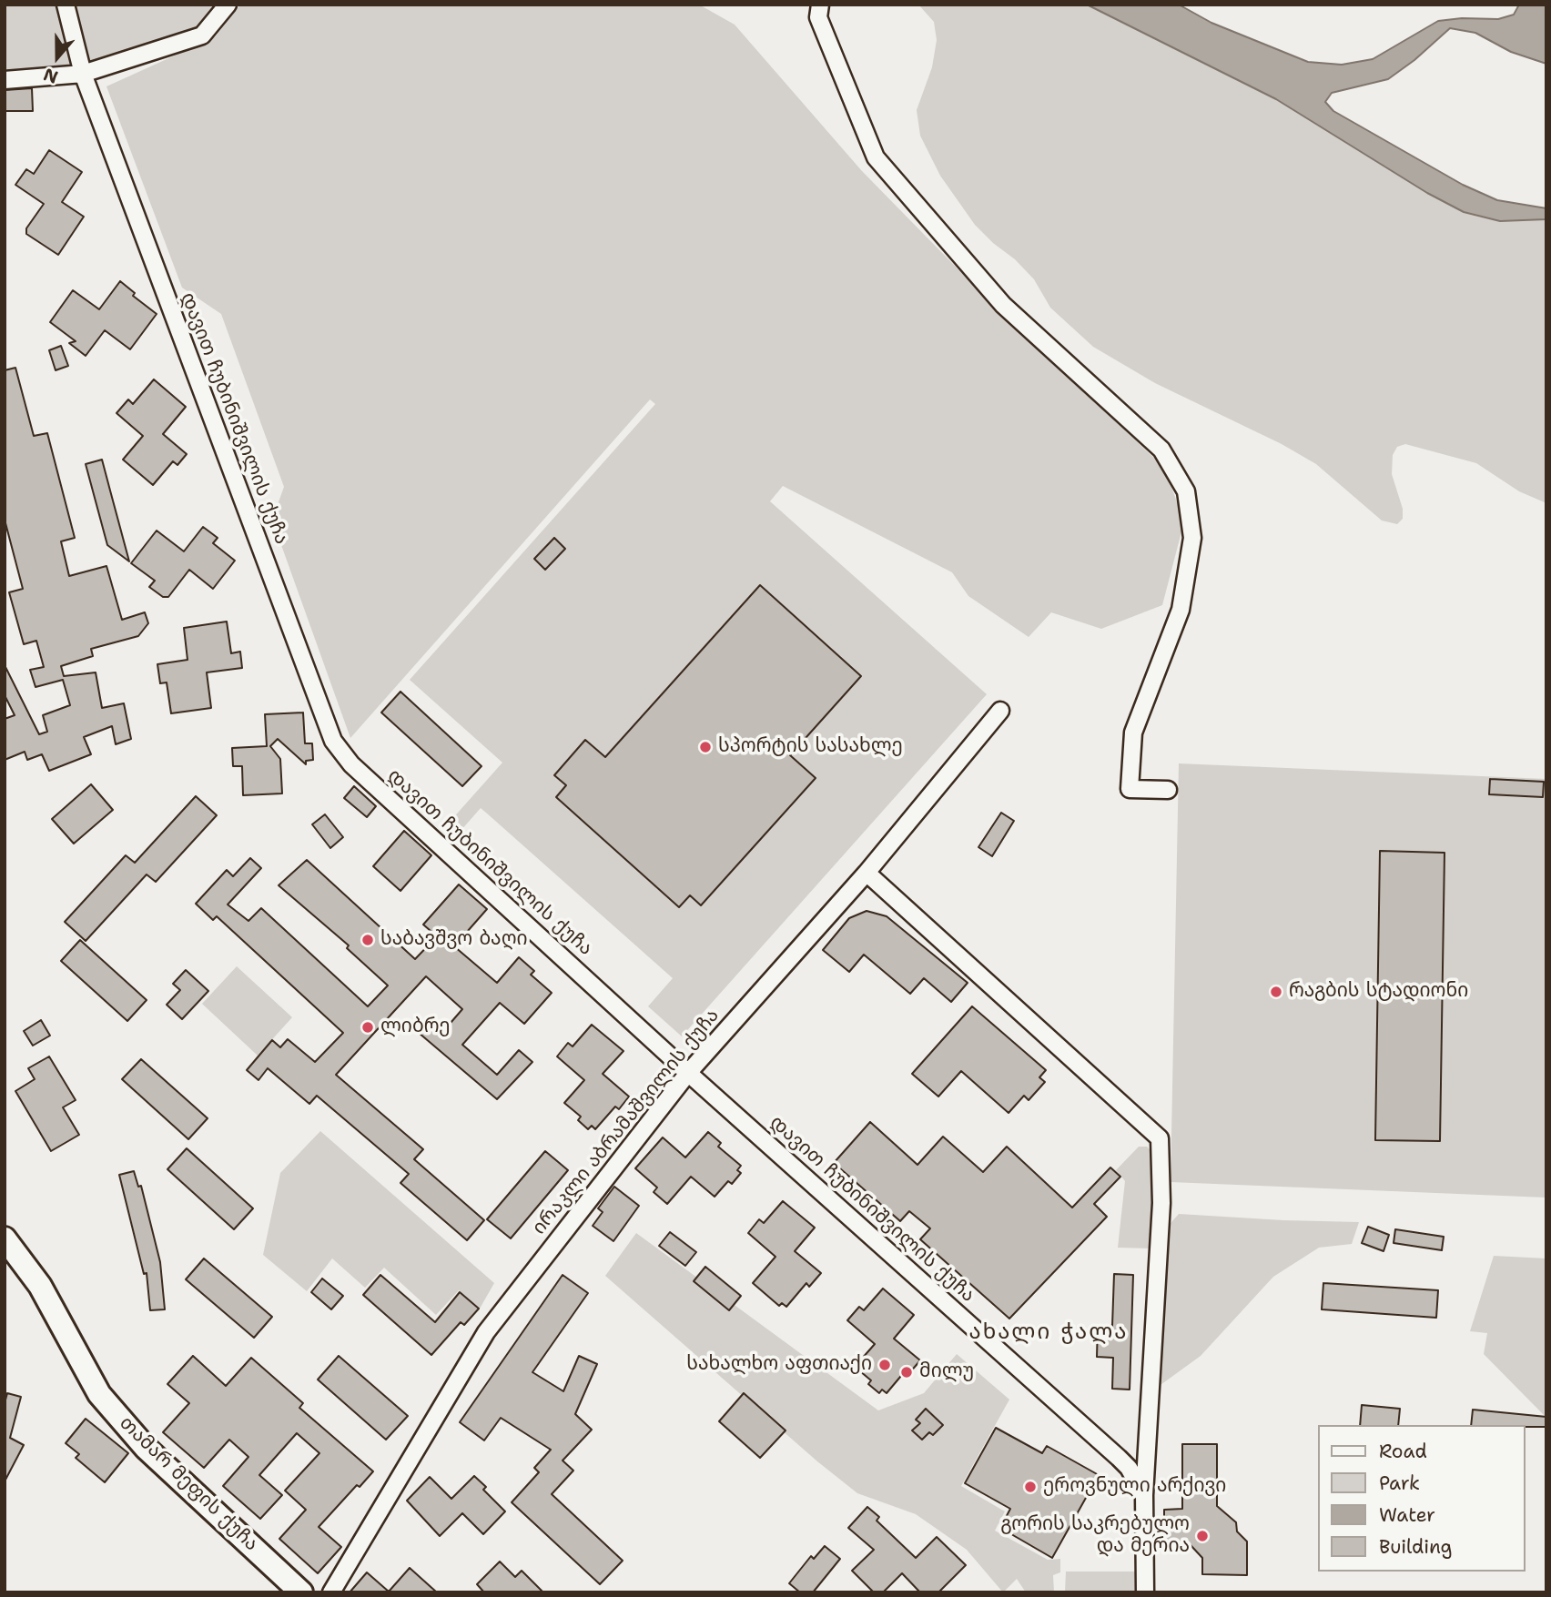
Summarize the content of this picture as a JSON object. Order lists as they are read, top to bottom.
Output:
{
  "streets": {
    "street": ["დავით ჩუბინიშვილის ქუჩა", "ირაკლი აბრამაშვილის ქუჩა", "თამარ მეფის ქუჩა"]
  },
  "crossings": [
    ["დავით ჩუბინიშვილის ქუჩა", "ირაკლი აბრამაშვილის ქუჩა"]
  ],
  "districts": ["ახალი ჭალა"],
  "places": [
    "სპორტის სასახლე",
    "საბავშვო ბაღი",
    "რაგბის სტადიონი",
    "ლიბრე",
    "სახალხო აფთიაქი",
    "მილუ",
    "ეროვნული არქივი",
    "გორის საკრებულო და მერია"
  ],
  "legend": [
    "Road",
    "Park",
    "Water",
    "Building"
  ],
  "north": "bottom"
}
